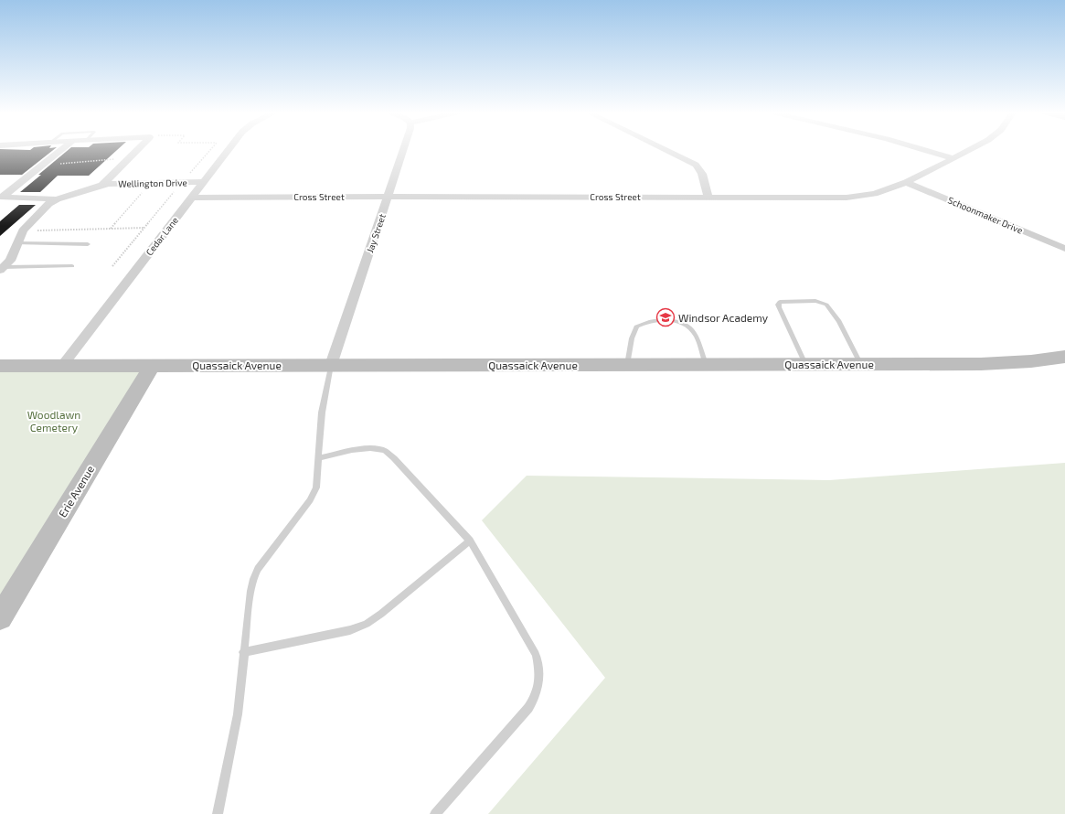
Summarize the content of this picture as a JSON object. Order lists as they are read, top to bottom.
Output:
{
  "streets": {
    "main road": ["Quassaick Avenue", "Erie Avenue"],
    "street": [
      "Wellington Drive",
      "Cross Street",
      "Schoonmaker Drive",
      "Jay Street",
      "Cedar Lane"
    ]
  },
  "crossings": [
    ["Wellington Drive", "Cedar Lane"],
    ["Cross Street", "Schoonmaker Drive"],
    ["Cross Street", "Jay Street"],
    ["Cross Street", "Cedar Lane"],
    ["Jay Street", "Quassaick Avenue"],
    ["Cedar Lane", "Quassaick Avenue"],
    ["Quassaick Avenue", "Erie Avenue"]
  ],
  "parks": ["Woodlawn Cemetery"],
  "places": {
    "school or university": ["Windsor Academy"]
  }
}
